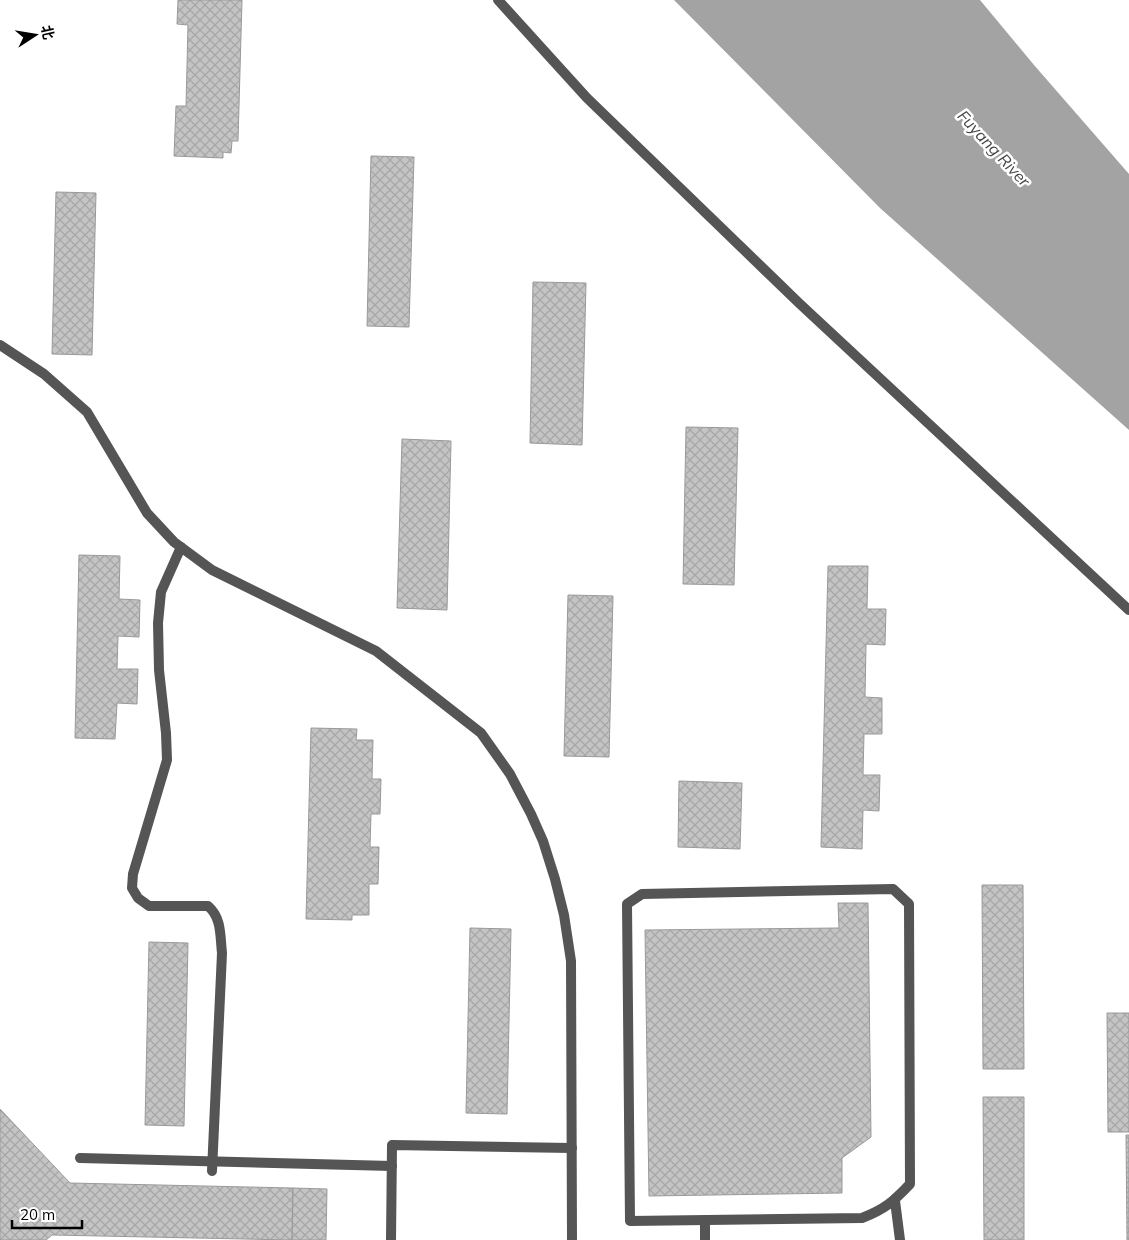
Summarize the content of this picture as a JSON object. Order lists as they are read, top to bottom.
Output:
{
  "water": ["Fuyang River"],
  "scale_bar": "20 m",
  "north": "right"
}
